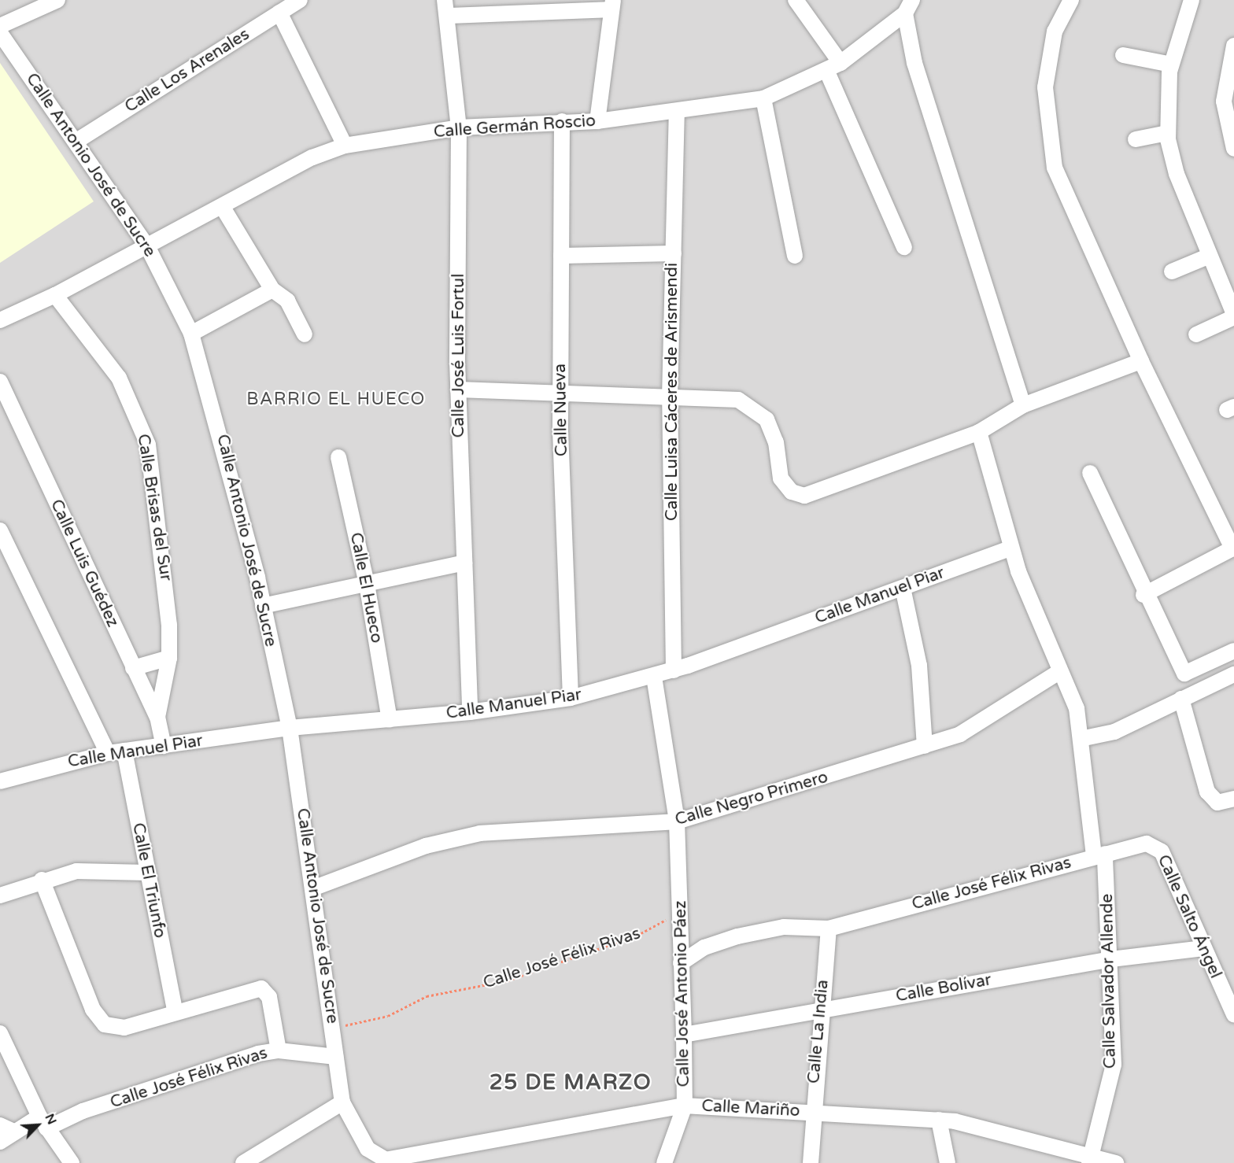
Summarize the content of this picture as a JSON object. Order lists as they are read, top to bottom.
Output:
{
  "streets": {
    "street": [
      "Calle Los Arenales",
      "Calle Germán Roscio",
      "Calle Antonio José de Sucre",
      "Calle José Luis Fortul",
      "Calle Luisa Cáceres de Arismendi",
      "Calle Nueva",
      "Calle Brisas del Sur",
      "Calle Luis Guédez",
      "Calle El Hueco",
      "Calle Manuel Piar",
      "Calle Negro Primero",
      "Calle El Triunfo",
      "Calle José Félix Rivas",
      "Calle Salto Ángel",
      "Calle Salvador Allende",
      "Calle Bolívar",
      "Calle José Antonio Páez",
      "Calle La India",
      "Calle Mariño"
    ]
  },
  "crossings": [
    ["Calle Los Arenales", "Calle Antonio José de Sucre"],
    ["Calle Germán Roscio", "Calle Antonio José de Sucre"],
    ["Calle Germán Roscio", "Calle José Luis Fortul"],
    ["Calle Germán Roscio", "Calle Luisa Cáceres de Arismendi"],
    ["Calle Germán Roscio", "Calle Nueva"],
    ["Calle Germán Roscio", "Calle Brisas del Sur"],
    ["Calle Antonio José de Sucre", "Calle Manuel Piar"],
    ["Calle Antonio José de Sucre", "Calle Negro Primero"],
    ["Calle Antonio José de Sucre", "Calle José Félix Rivas"],
    ["Calle Antonio José de Sucre", "Calle Mariño"],
    ["Calle José Luis Fortul", "Calle Manuel Piar"],
    ["Calle Luisa Cáceres de Arismendi", "Calle Manuel Piar"],
    ["Calle Nueva", "Calle Manuel Piar"],
    ["Calle Brisas del Sur", "Calle Luis Guédez"],
    ["Calle Luis Guédez", "Calle Manuel Piar"],
    ["Calle El Hueco", "Calle Manuel Piar"],
    ["Calle Manuel Piar", "Calle El Triunfo"],
    ["Calle Manuel Piar", "Calle Salvador Allende"],
    ["Calle Negro Primero", "Calle Salvador Allende"],
    ["Calle Negro Primero", "Calle José Antonio Páez"],
    ["Calle José Félix Rivas", "Calle Salto Ángel"],
    ["Calle José Félix Rivas", "Calle Salvador Allende"],
    ["Calle José Félix Rivas", "Calle José Antonio Páez"],
    ["Calle José Félix Rivas", "Calle La India"],
    ["Calle Salto Ángel", "Calle Bolívar"],
    ["Calle Salvador Allende", "Calle Bolívar"],
    ["Calle Salvador Allende", "Calle Mariño"],
    ["Calle Bolívar", "Calle José Antonio Páez"],
    ["Calle Bolívar", "Calle La India"],
    ["Calle José Antonio Páez", "Calle Mariño"],
    ["Calle La India", "Calle Mariño"]
  ],
  "districts": ["BARRIO EL HUECO", "25 DE MARZO"],
  "north": "top right"
}
